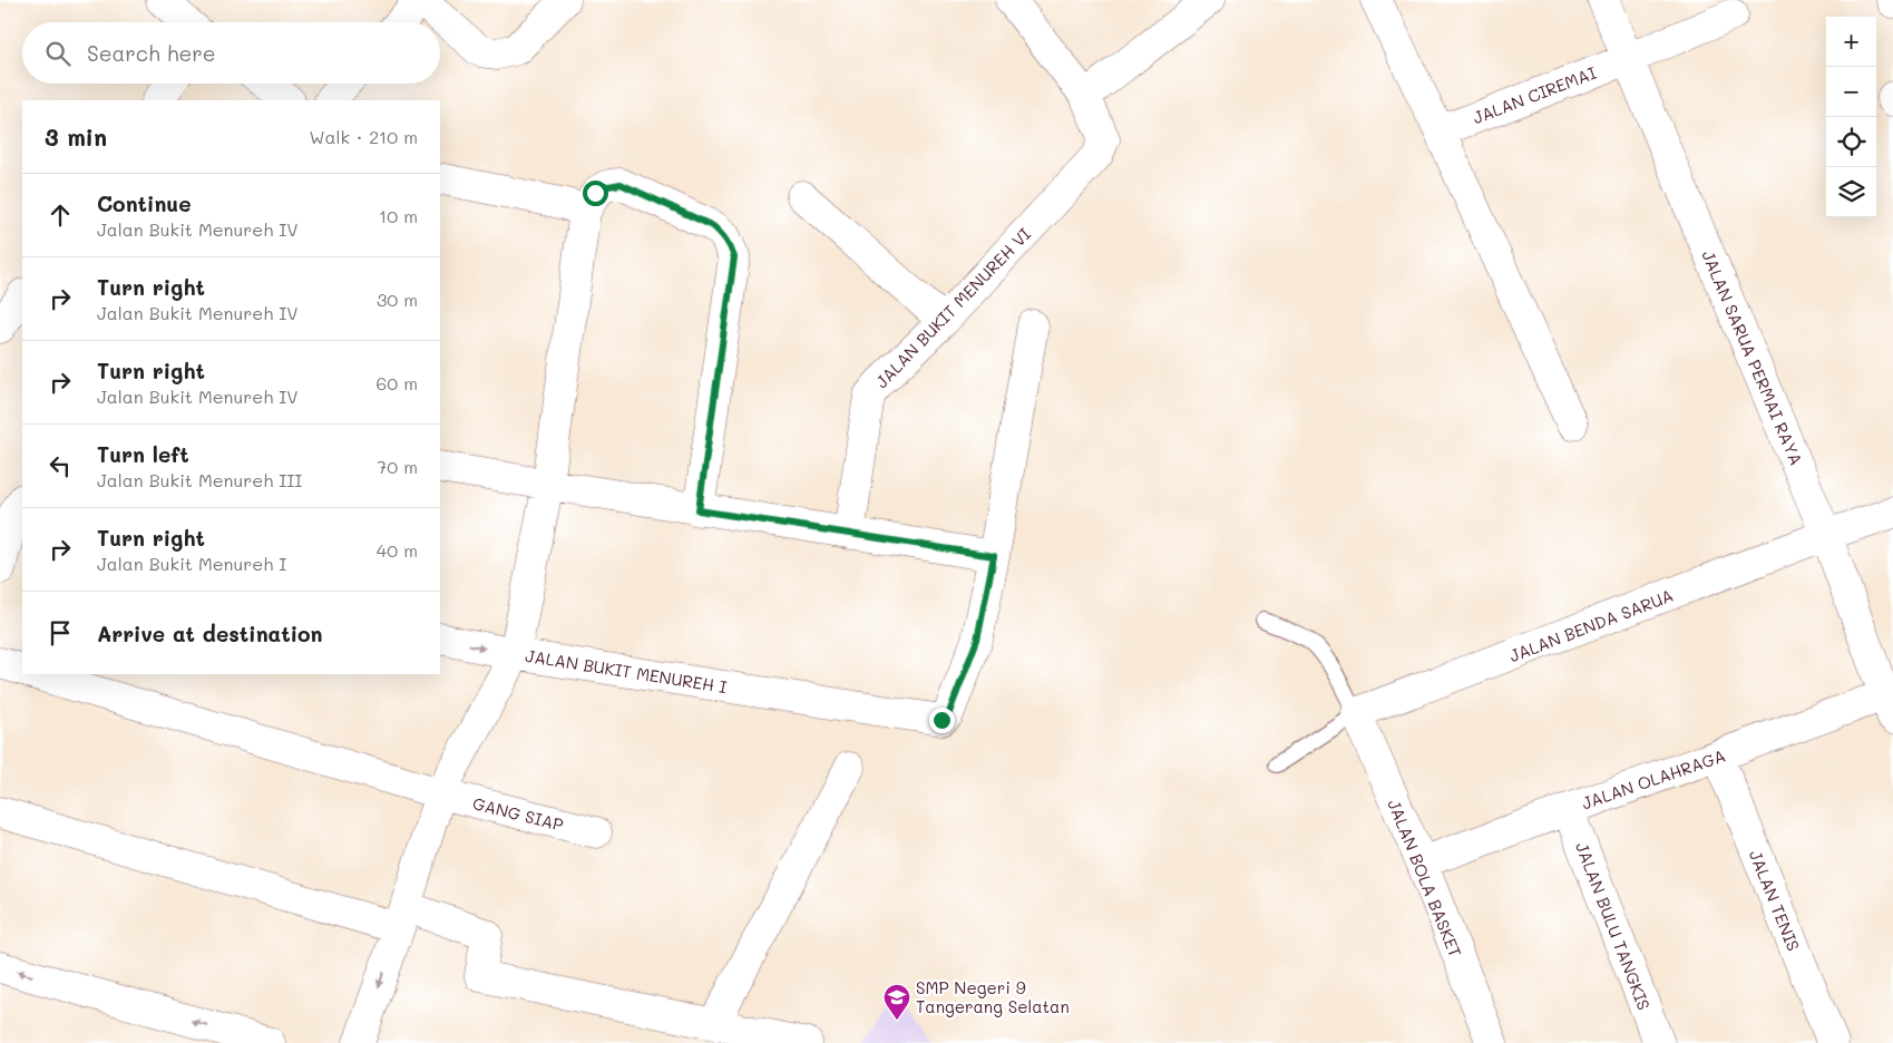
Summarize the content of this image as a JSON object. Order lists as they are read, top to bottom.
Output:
{
  "streets": {
    "street": [
      "JALAN CIREMAI",
      "JALAN BUKIT MENUREH VI",
      "JALAN SARUA PERMAI RAYA",
      "JALAN BENDA SARUA",
      "JALAN BUKIT MENUREH I",
      "JALAN OLAHRAGA",
      "GANG SIAP",
      "JALAN BOLA BASKET",
      "JALAN TENIS",
      "JALAN BULU TANGKIS"
    ]
  },
  "crossings": [
    ["JALAN CIREMAI", "JALAN SARUA PERMAI RAYA"],
    ["JALAN SARUA PERMAI RAYA", "JALAN BENDA SARUA"],
    ["JALAN SARUA PERMAI RAYA", "JALAN OLAHRAGA"],
    ["JALAN BENDA SARUA", "JALAN BOLA BASKET"],
    ["JALAN OLAHRAGA", "JALAN BOLA BASKET"],
    ["JALAN OLAHRAGA", "JALAN TENIS"],
    ["JALAN OLAHRAGA", "JALAN BULU TANGKIS"]
  ],
  "places": {
    "school or university": ["SMP Negeri 9 Tangerang Selatan"]
  },
  "page": {
    "map_buttons": ["+", "−"],
    "search": "Search here",
    "heading": ["3 min", "Walk · 210 m"],
    "list": [
      ["Continue", "Jalan Bukit Menureh IV", "10 m"],
      ["Turn right", "Jalan Bukit Menureh IV", "30 m"],
      ["Turn right", "Jalan Bukit Menureh IV", "60 m"],
      ["Turn left", "Jalan Bukit Menureh III", "70 m"],
      ["Turn right", "Jalan Bukit Menureh I", "40 m"],
      "Arrive at destination"
    ]
  }
}
